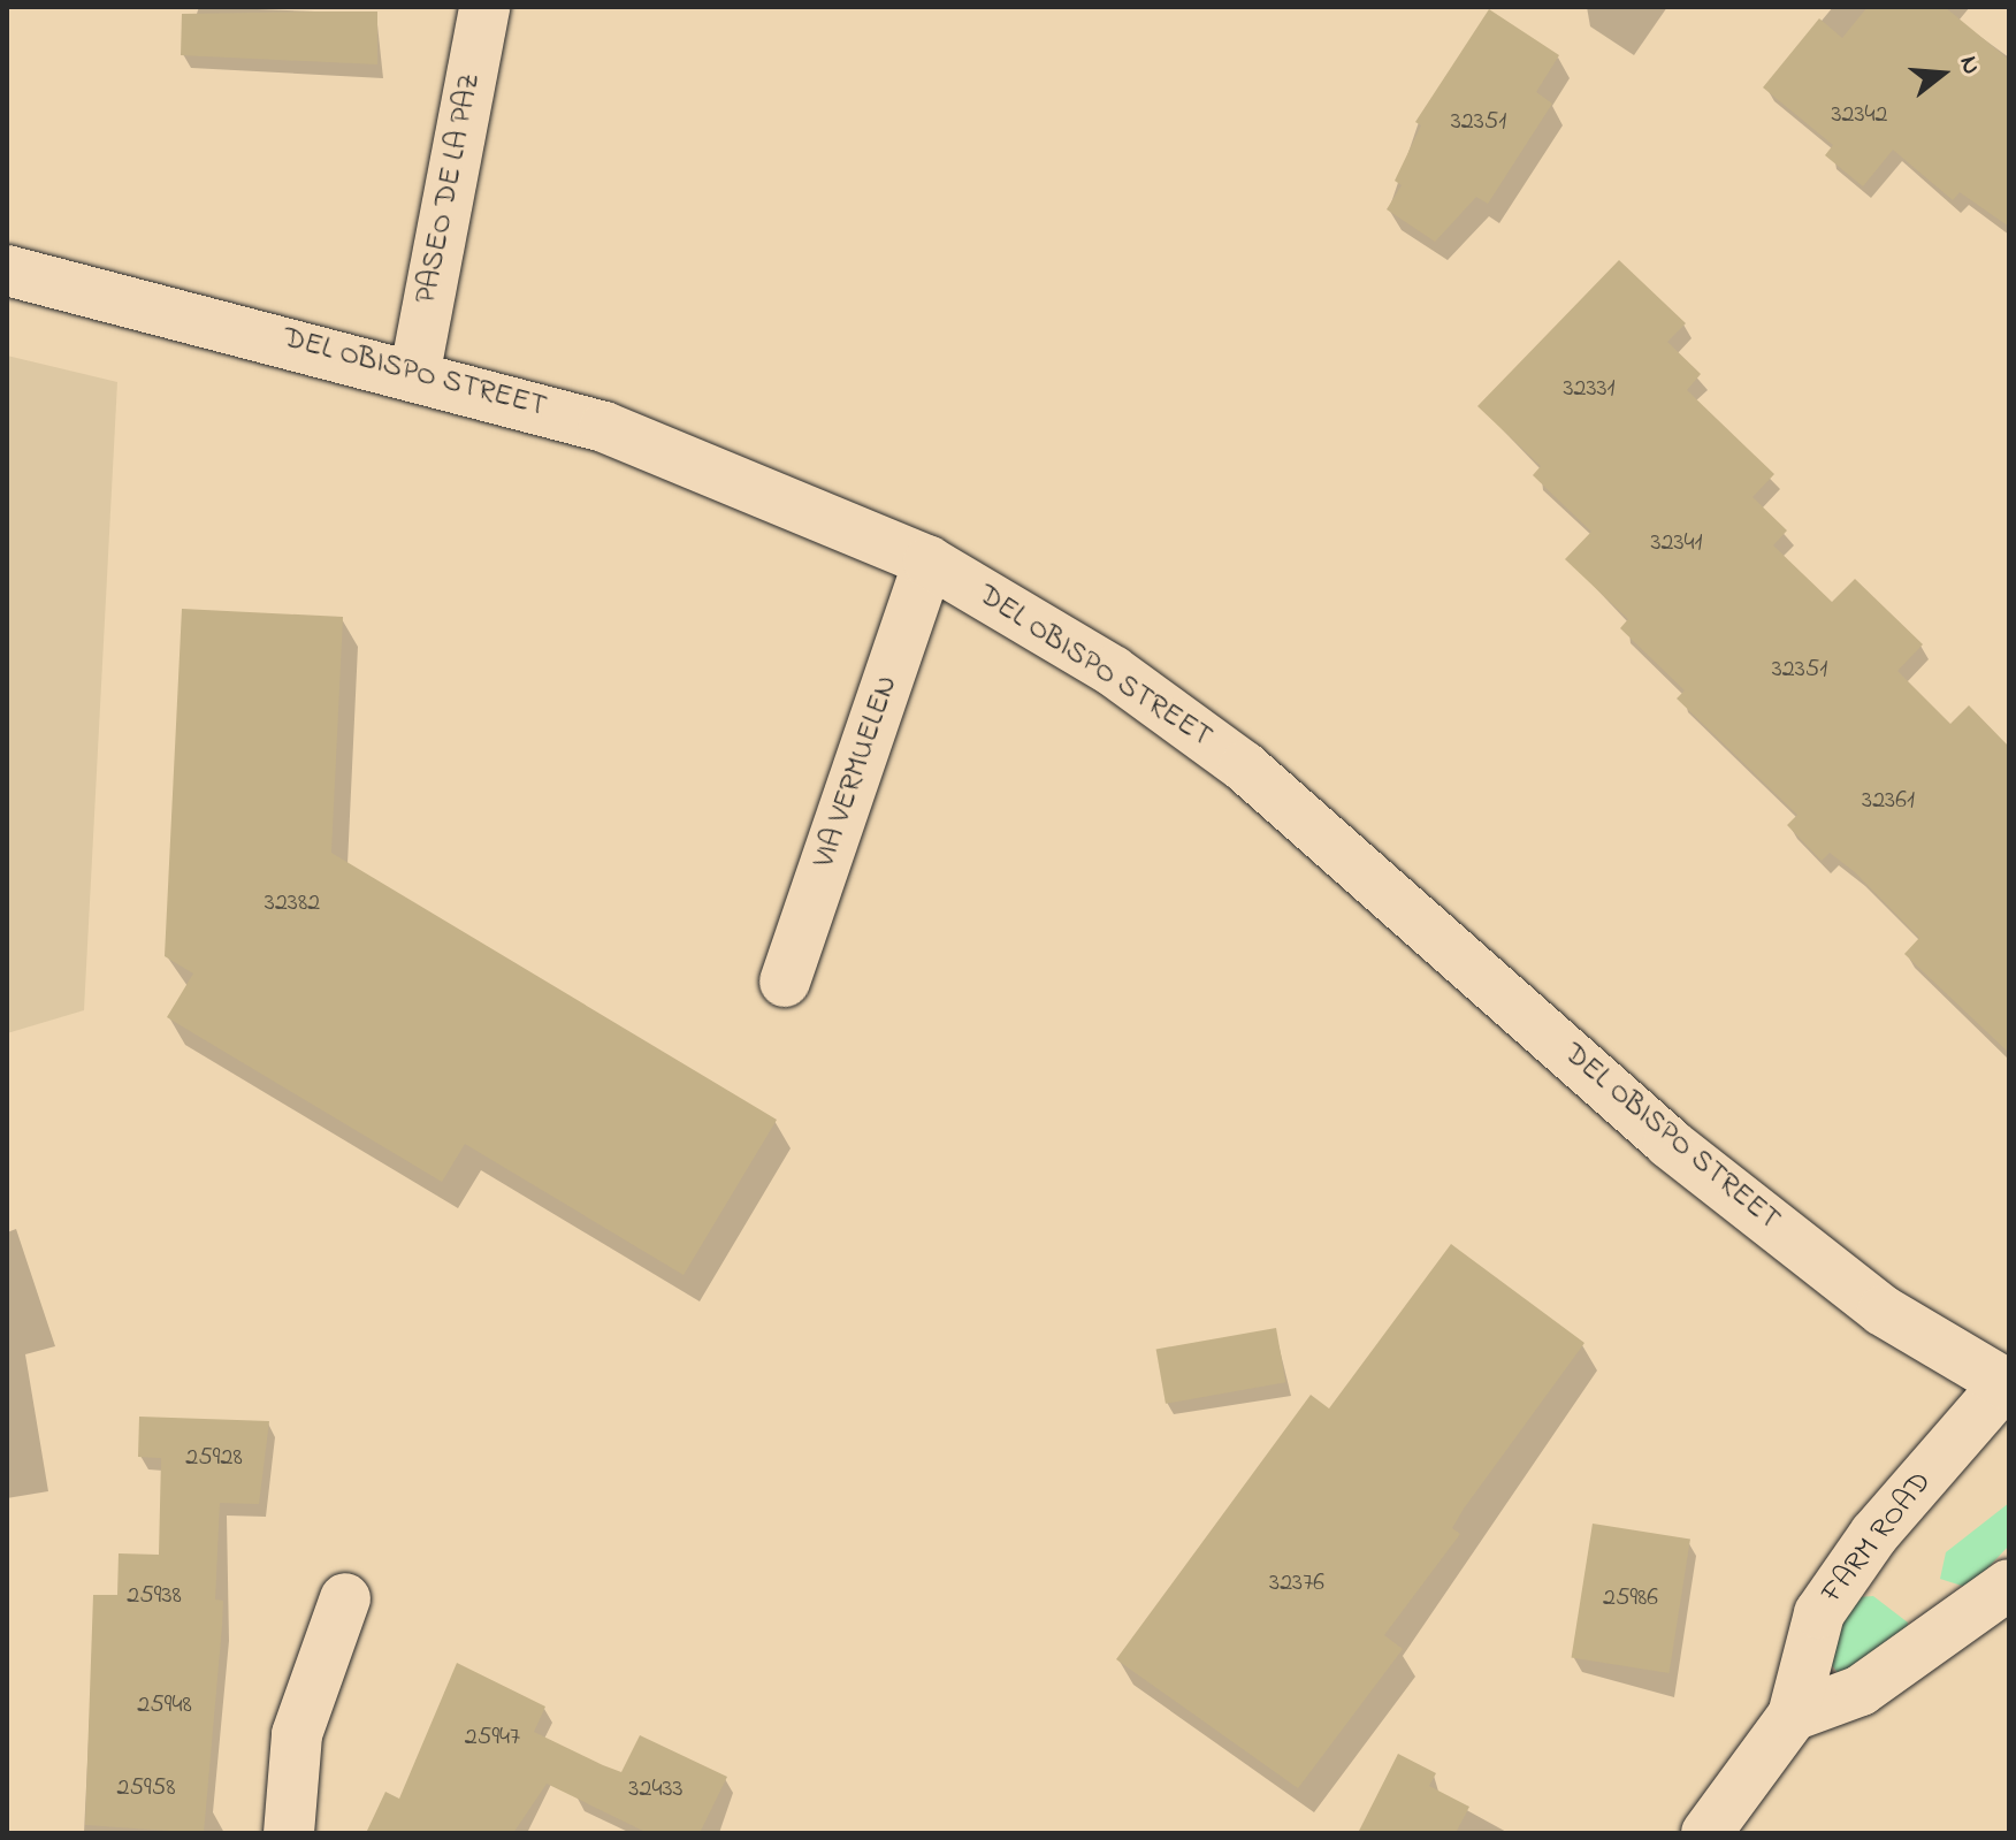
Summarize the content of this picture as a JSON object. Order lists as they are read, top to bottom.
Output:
{
  "streets": {
    "main road": [
      "PASEO DE LA PAZ",
      "DEL OBISPO STREET",
      "VIA VERMUELEN",
      "FARM ROAD"
    ]
  },
  "crossings": [
    ["PASEO DE LA PAZ", "DEL OBISPO STREET"],
    ["DEL OBISPO STREET", "VIA VERMUELEN"],
    ["DEL OBISPO STREET", "FARM ROAD"]
  ],
  "house_numbers": [
    "32342",
    "32351",
    "32331",
    "32341",
    "32351",
    "32361",
    "32382",
    "25928",
    "32376",
    "25938",
    "25986",
    "25948",
    "25947",
    "25958",
    "32433"
  ],
  "north": "right"
}
